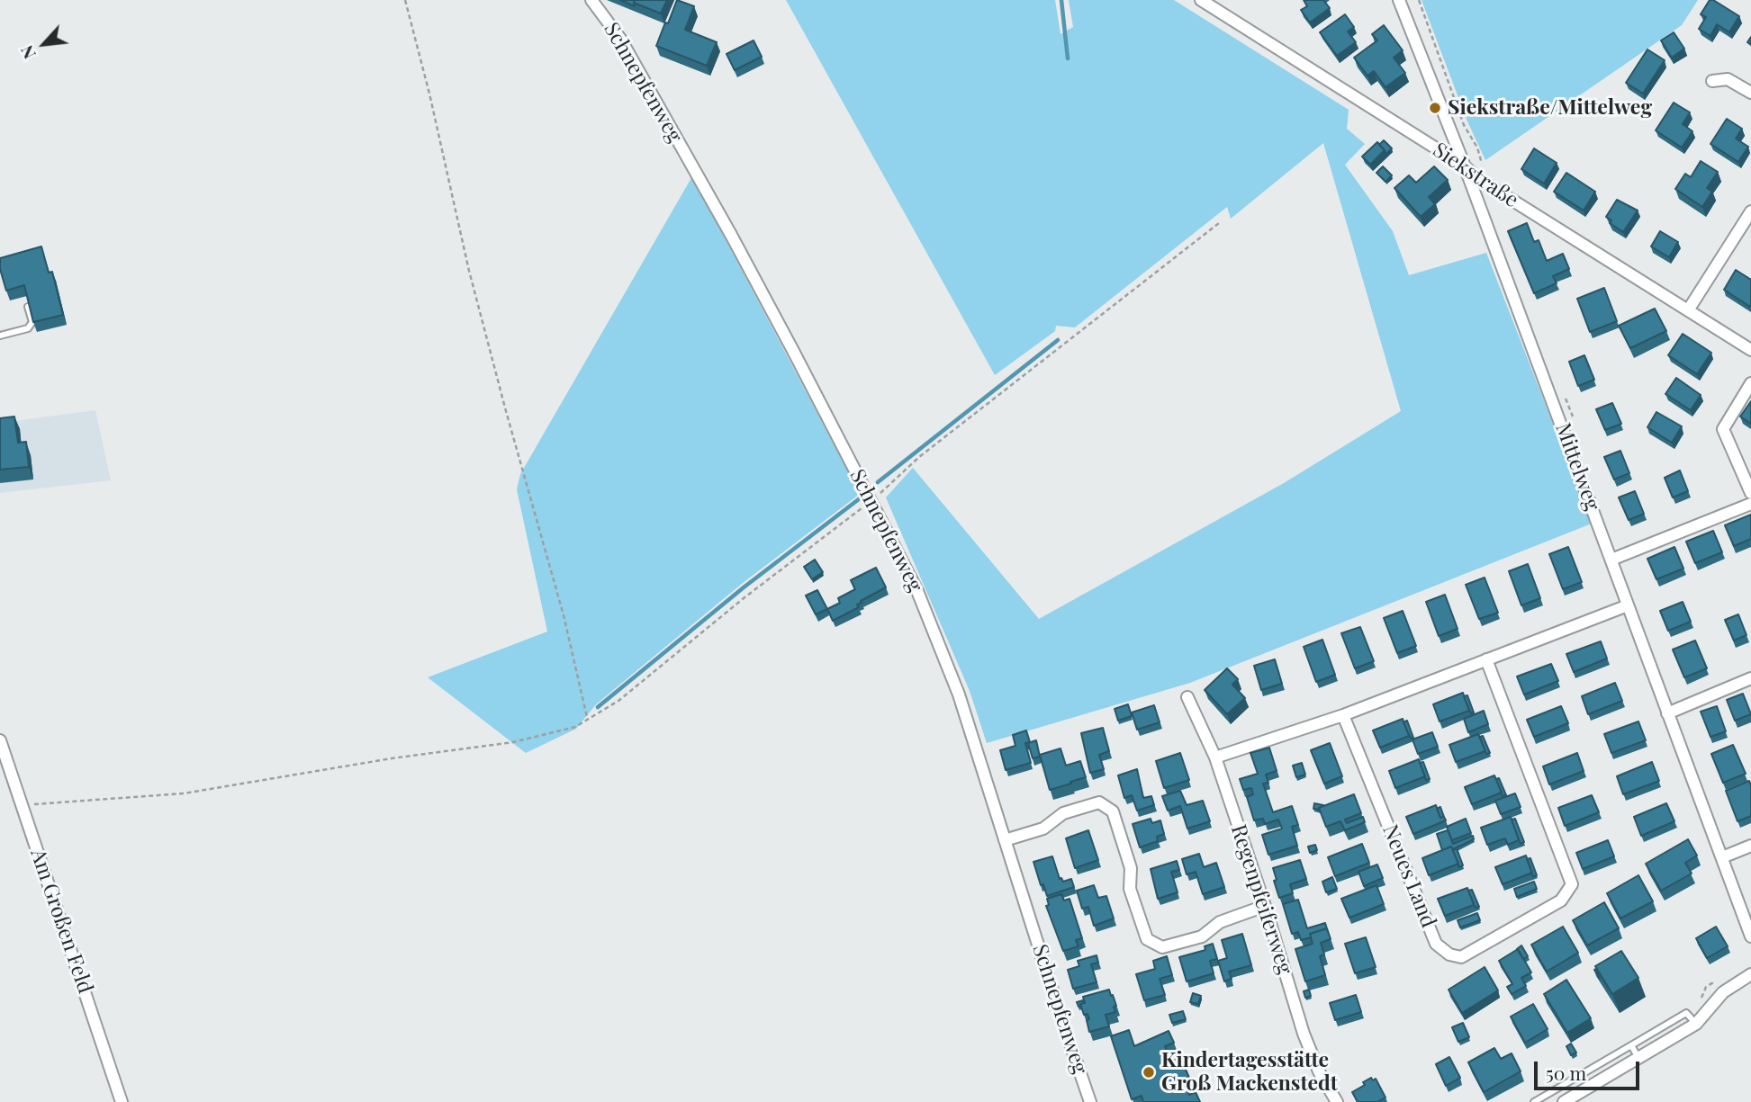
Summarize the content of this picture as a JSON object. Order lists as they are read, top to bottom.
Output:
{
  "streets": {
    "street": [
      "Schnepfenweg",
      "Siekstraße",
      "Mittelweg",
      "Neues Land",
      "Regenpfeiferweg",
      "Am Großen Feld"
    ]
  },
  "crossings": [
    ["Siekstraße", "Mittelweg"]
  ],
  "places": ["Siekstraße/Mittelweg", "Kindertagesstätte Groß Mackenstedt"],
  "scale_bar": "50 m",
  "north": "bottom left"
}
